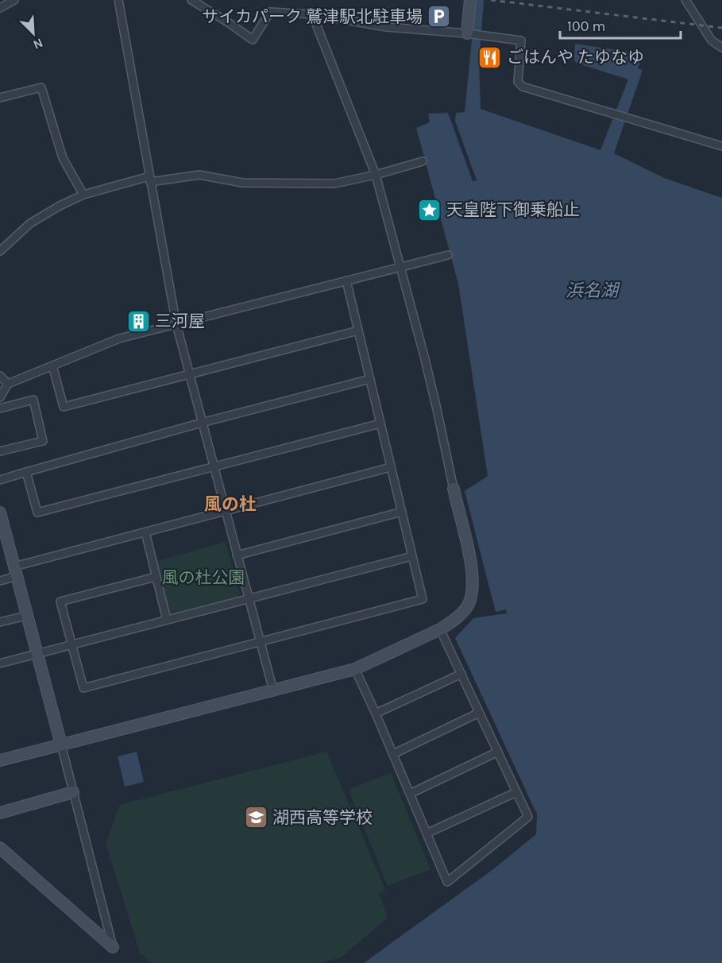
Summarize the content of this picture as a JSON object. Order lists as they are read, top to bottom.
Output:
{
  "districts": ["風の杜"],
  "water": ["浜名湖"],
  "parks": ["風の杜公園"],
  "places": {
    "parking": ["サイカパーク 鷲津駅北駐車場"],
    "restaurant": ["ごはんや たゆなゆ"],
    "place": ["天皇陛下御乗船止"],
    "building": ["三河屋"],
    "school or university": ["湖西高等学校"]
  },
  "scale_bar": "100 m",
  "north": "bottom right"
}
